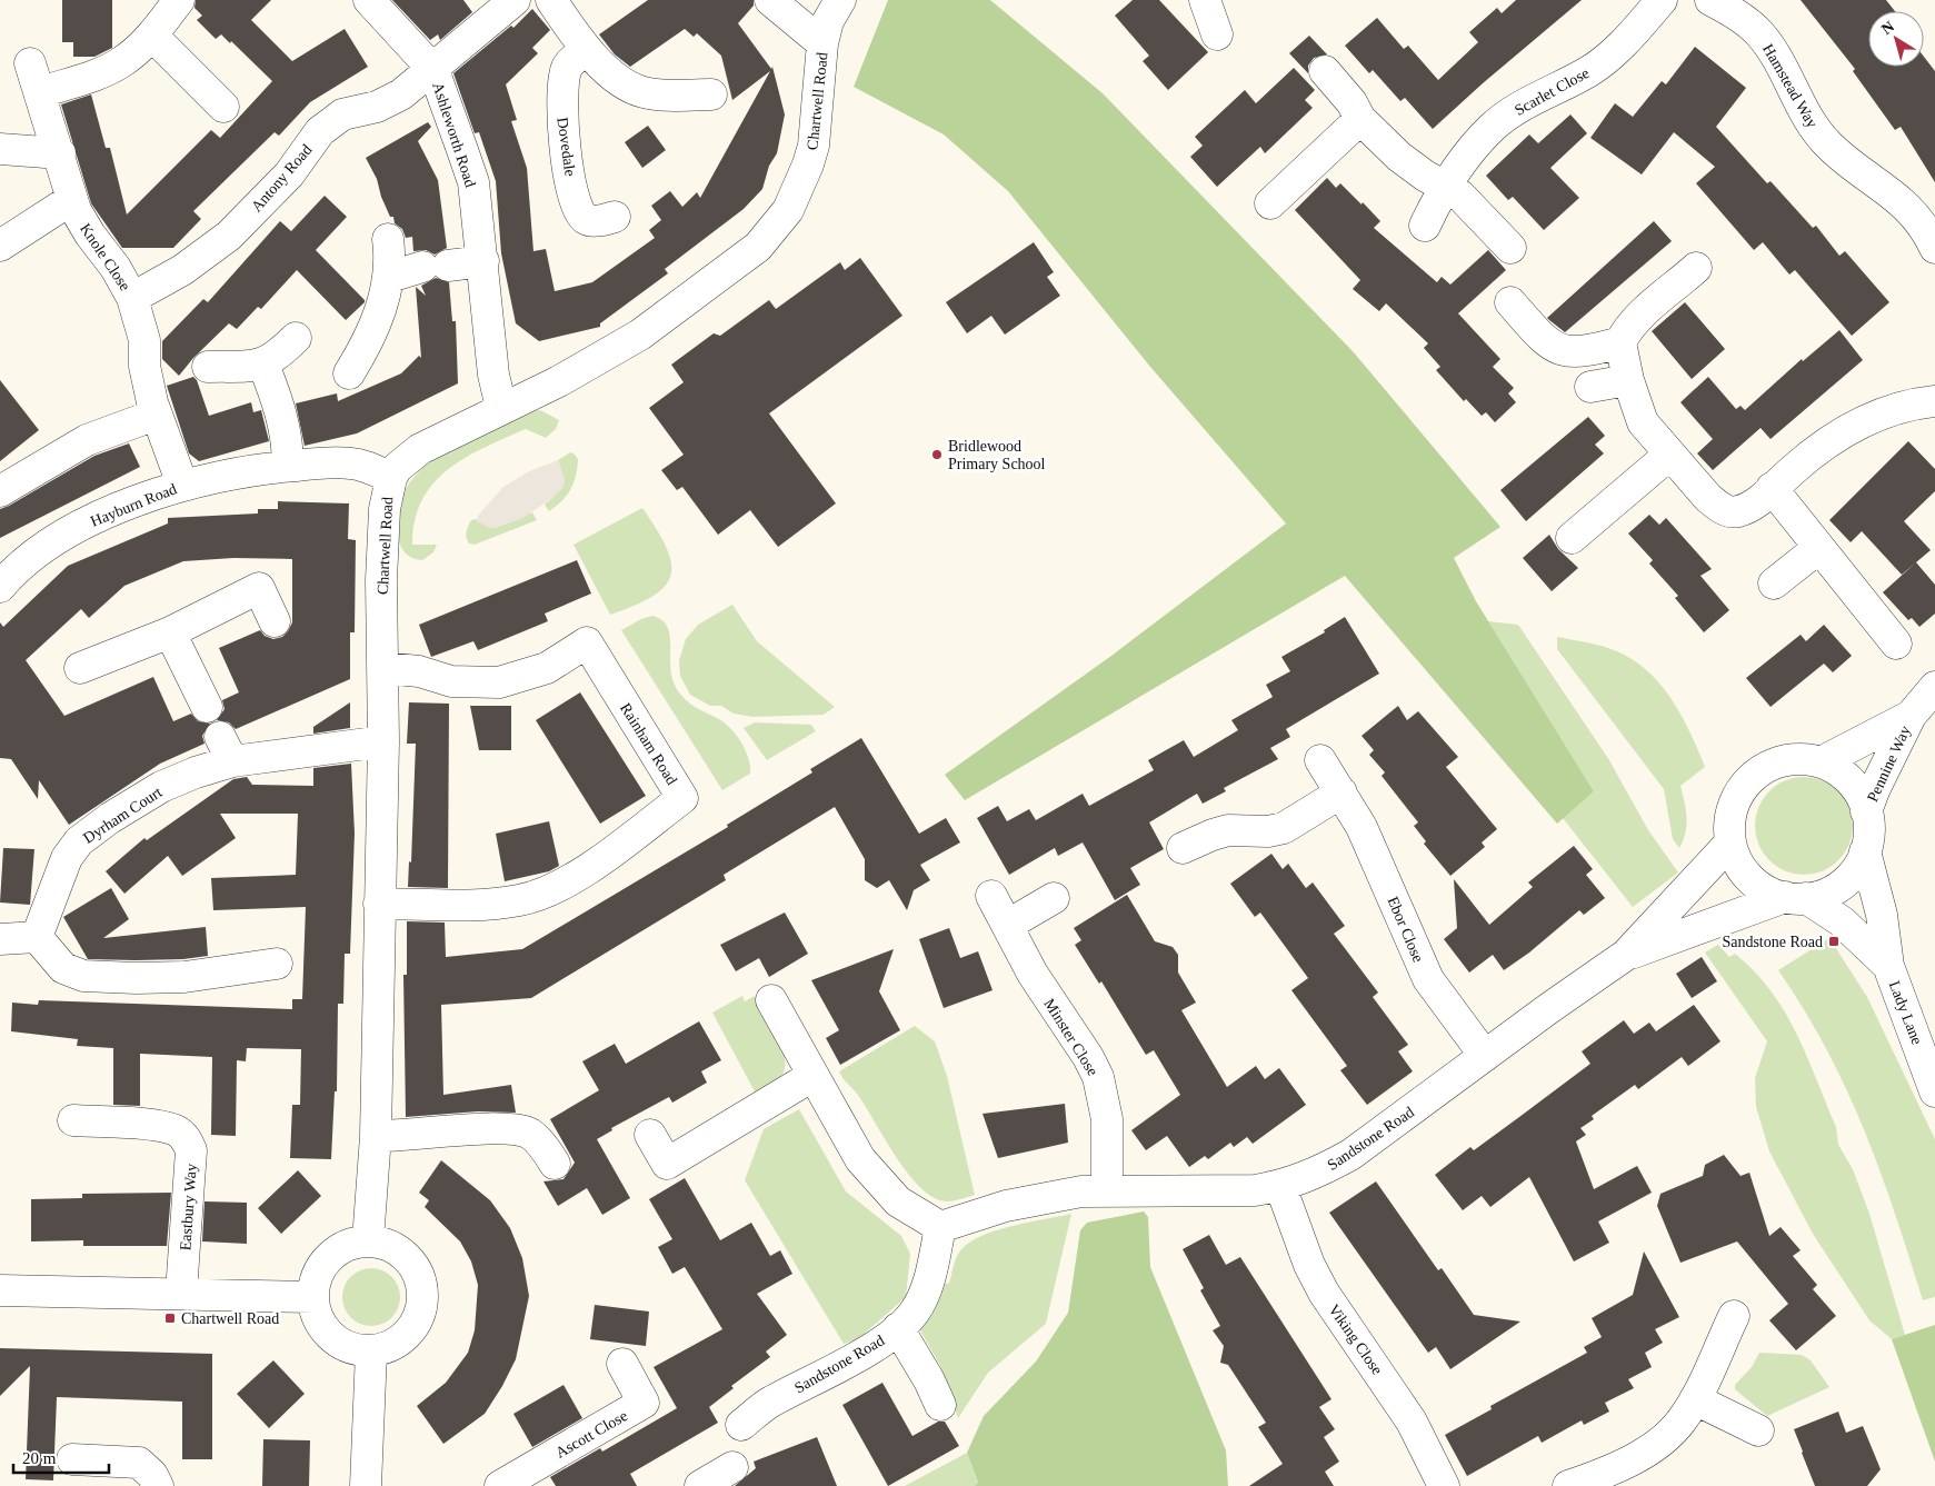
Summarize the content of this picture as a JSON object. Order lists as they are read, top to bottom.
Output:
{
  "streets": {
    "street": [
      "Hamstead Way",
      "Scarlet Close",
      "Chartwell Road",
      "Ashleworth Road",
      "Dovedale",
      "Antony Road",
      "Knole Close",
      "Hayburn Road",
      "Rainham Road",
      "Pennine Way",
      "Dyrham Court",
      "Ebor Close",
      "Lady Lane",
      "Minster Close",
      "Sandstone Road",
      "Eastbury Way",
      "Viking Close",
      "Ascott Close"
    ]
  },
  "crossings": [
    ["Chartwell Road", "Ashleworth Road"],
    ["Chartwell Road", "Hayburn Road"],
    ["Chartwell Road", "Rainham Road"],
    ["Chartwell Road", "Dyrham Court"],
    ["Ashleworth Road", "Antony Road"],
    ["Antony Road", "Knole Close"],
    ["Knole Close", "Hayburn Road"],
    ["Pennine Way", "Lady Lane"],
    ["Pennine Way", "Sandstone Road"],
    ["Ebor Close", "Sandstone Road"],
    ["Lady Lane", "Sandstone Road"],
    ["Minster Close", "Sandstone Road"],
    ["Sandstone Road", "Viking Close"]
  ],
  "places": {
    "other": ["Bridlewood Primary School"],
    "transit": ["Sandstone Road", "Chartwell Road"]
  },
  "scale_bar": "20 m",
  "north": "top left"
}
